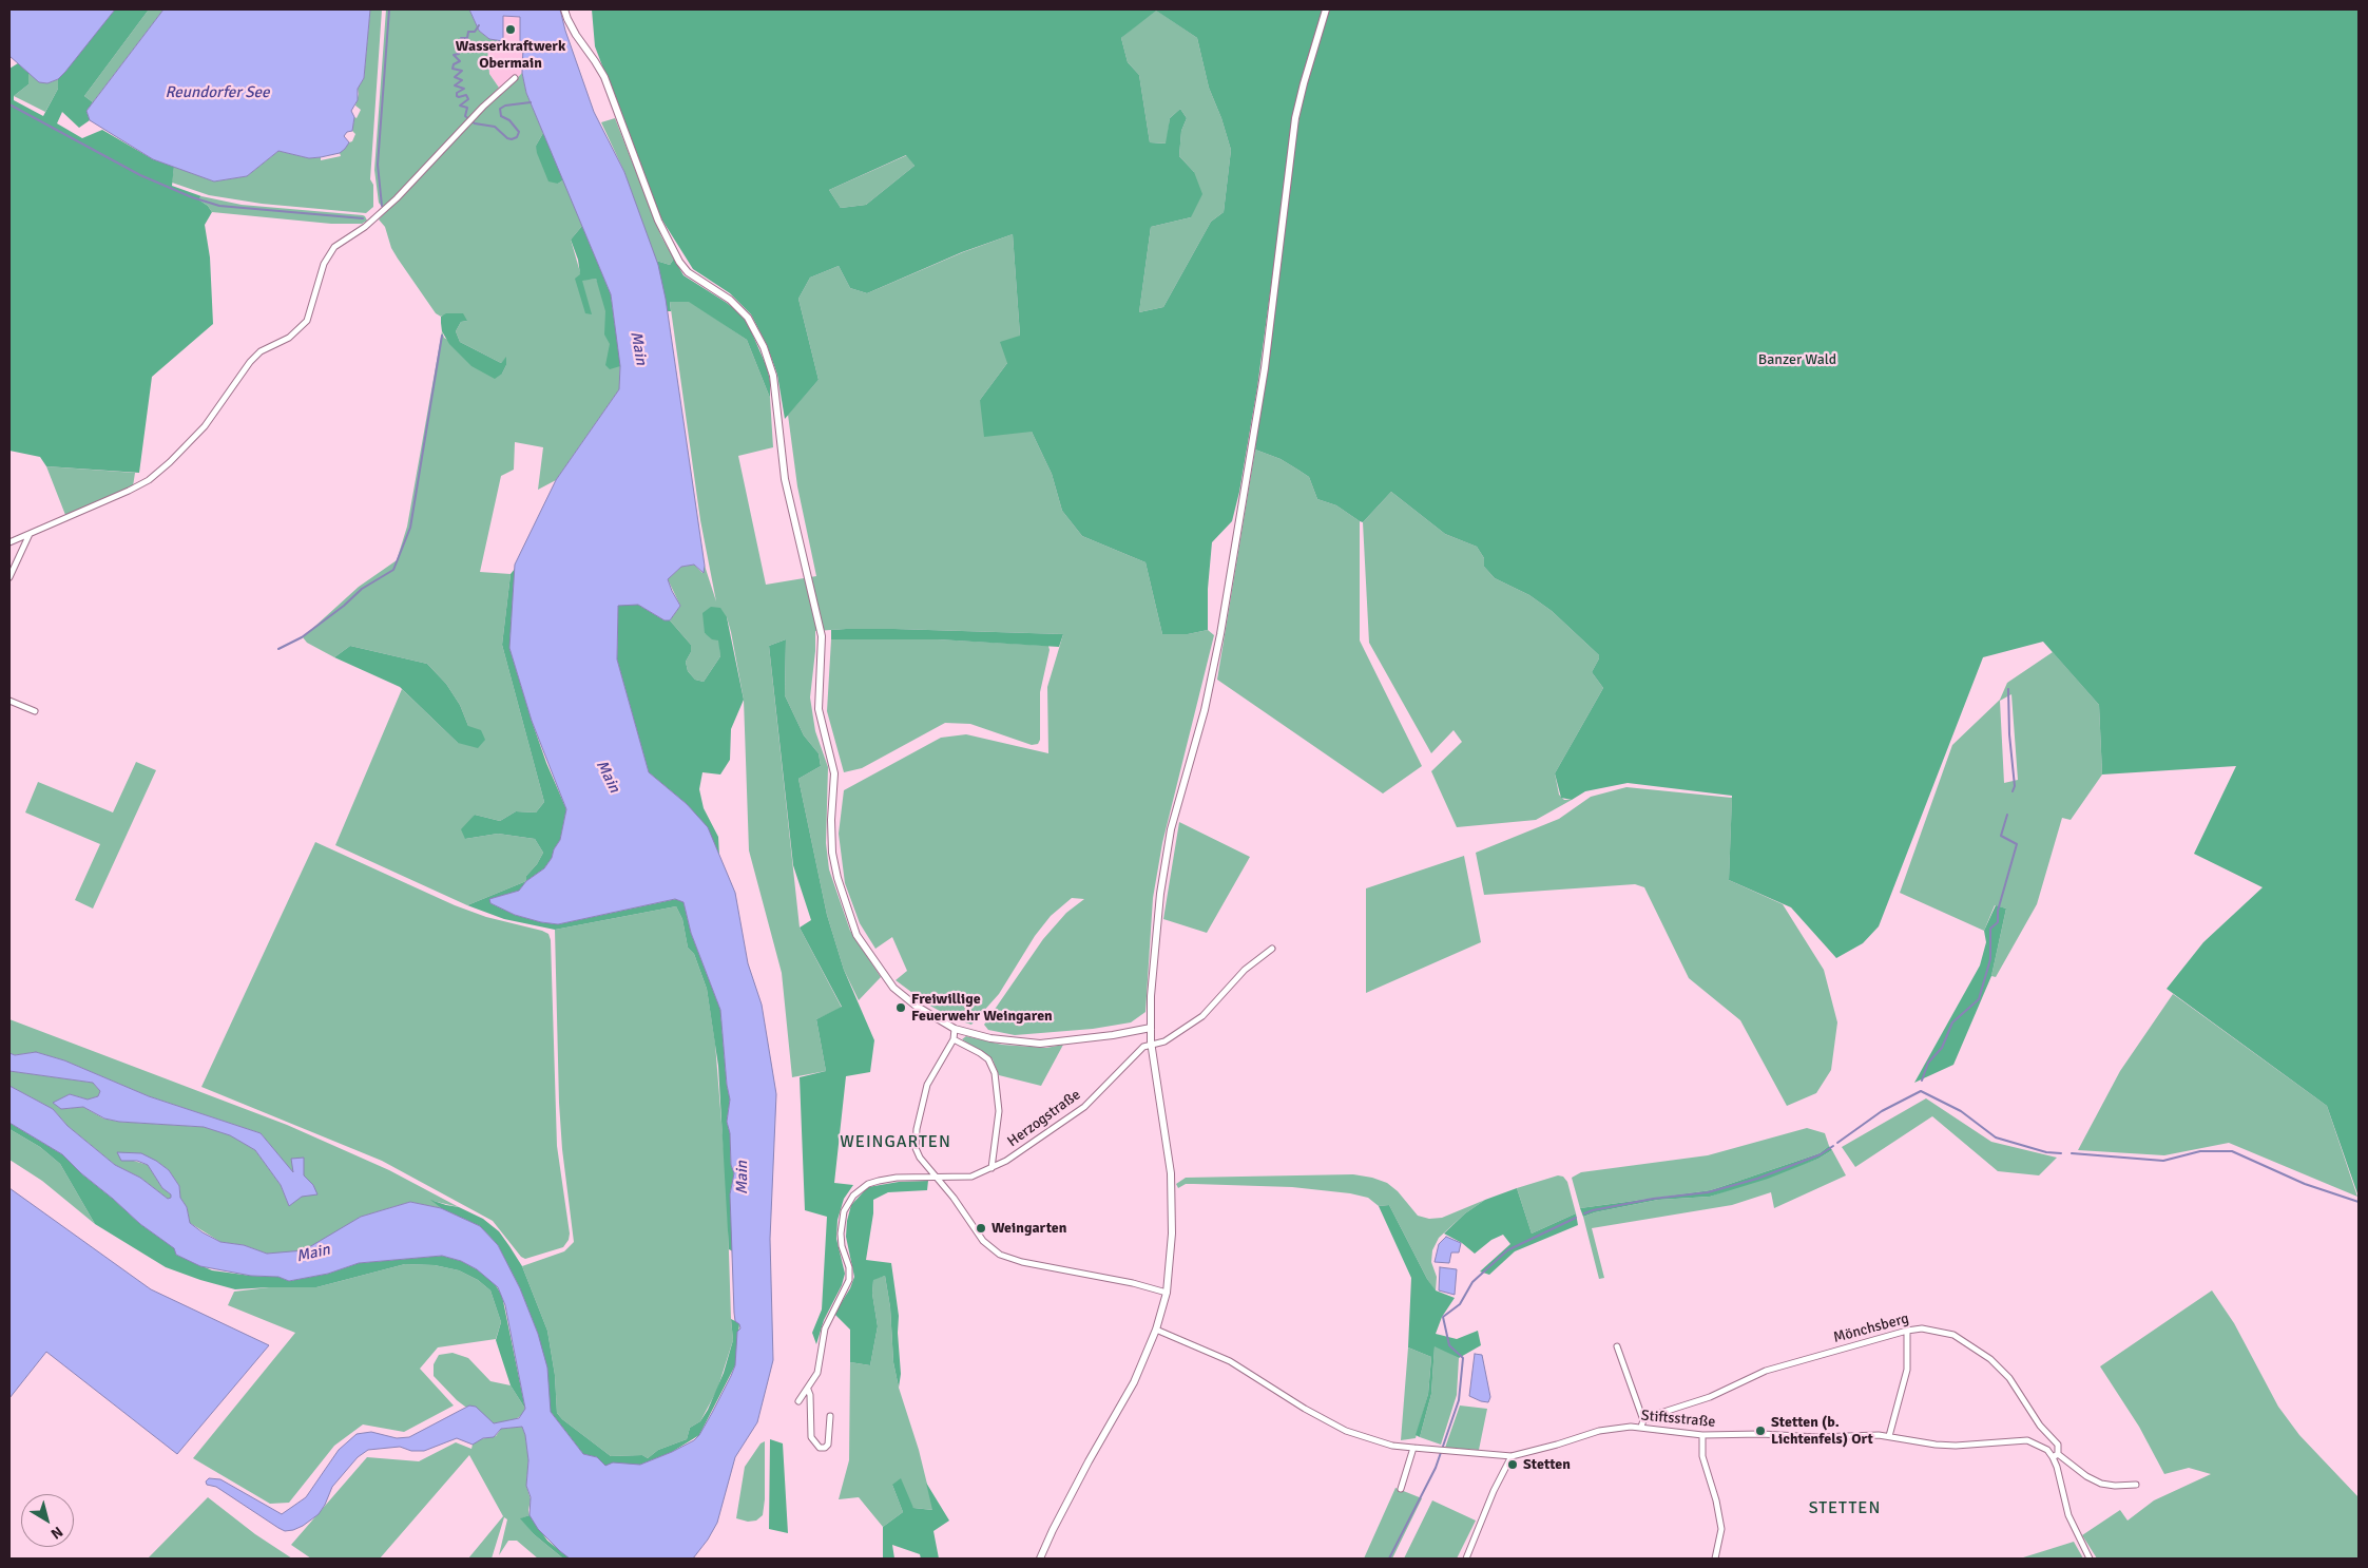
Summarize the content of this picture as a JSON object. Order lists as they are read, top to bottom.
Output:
{
  "streets": {
    "street": ["Herzogstraße", "Mönchsberg", "Stiftsstraße"]
  },
  "crossings": [
    ["Mönchsberg", "Stiftsstraße"]
  ],
  "districts": ["WEINGARTEN", "STETTEN"],
  "water": ["Reundorfer See", "Main"],
  "parks": ["Banzer Wald"],
  "places": [
    "Wasserkraftwerk Obermain",
    "Freiwillige Feuerwehr Weingaren",
    "Weingarten",
    "Stetten (b. Lichtenfels) Ort",
    "Stetten"
  ],
  "north": "bottom right"
}
